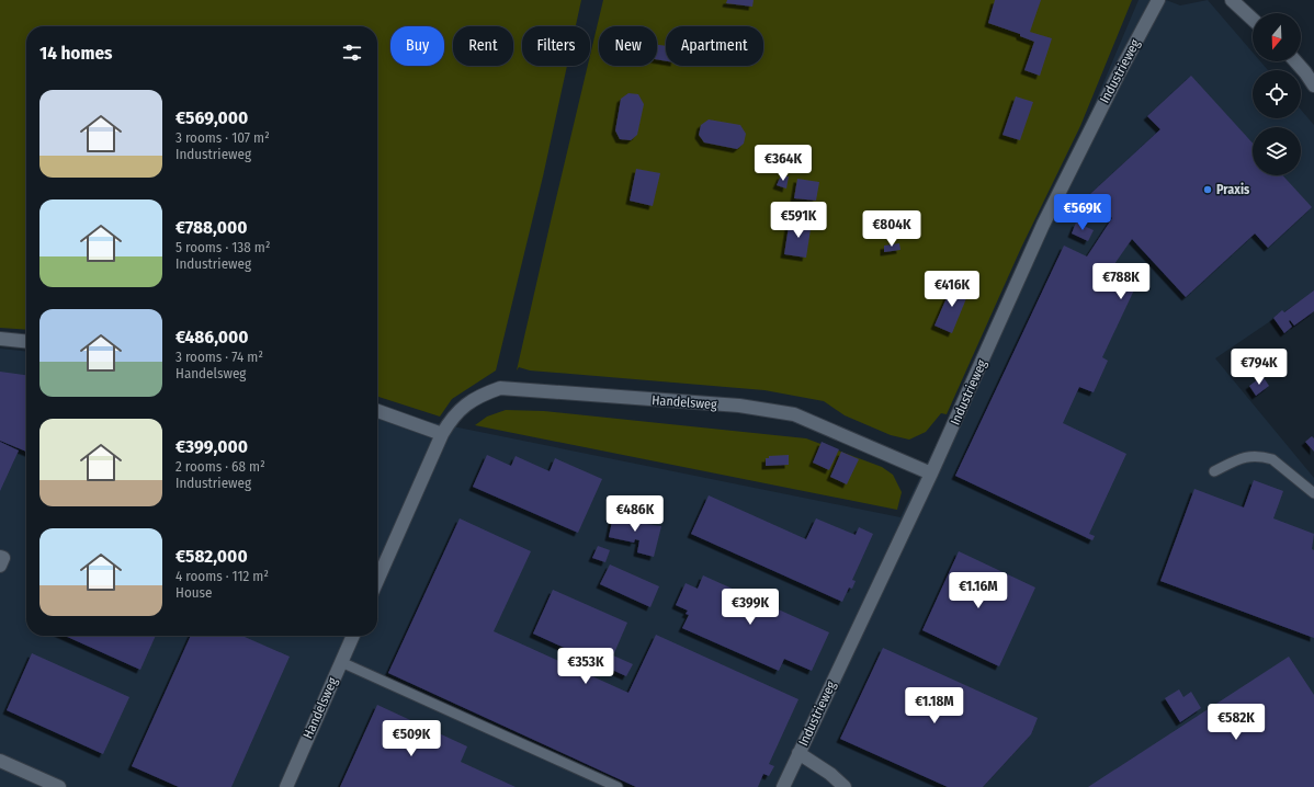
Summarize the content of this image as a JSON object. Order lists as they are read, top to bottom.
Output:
{
  "streets": {
    "street": ["Industrieweg", "Handelsweg"]
  },
  "crossings": [
    ["Industrieweg", "Handelsweg"]
  ],
  "places": ["Praxis"],
  "north": "bottom",
  "page": {
    "chip": [
      "Buy",
      "Rent",
      "Filters",
      "New",
      "Apartment"
    ],
    "heading": "14 homes",
    "list": [
      {
        "name": "€569,000",
        "note": "3 rooms · 107 m² · Industrieweg"
      },
      {
        "name": "€788,000",
        "note": "5 rooms · 138 m² · Industrieweg"
      },
      {
        "name": "€486,000",
        "note": "3 rooms · 74 m² · Handelsweg"
      },
      {
        "name": "€399,000",
        "note": "2 rooms · 68 m² · Industrieweg"
      },
      {
        "name": "€582,000",
        "note": "4 rooms · 112 m² · House"
      }
    ],
    "price": [
      "€364K",
      "€569K",
      "€591K",
      "€804K",
      "€788K",
      "€416K",
      "€794K",
      "€486K",
      "€1.16M",
      "€399K",
      "€353K",
      "€1.18M",
      "€582K",
      "€509K"
    ]
  }
}
